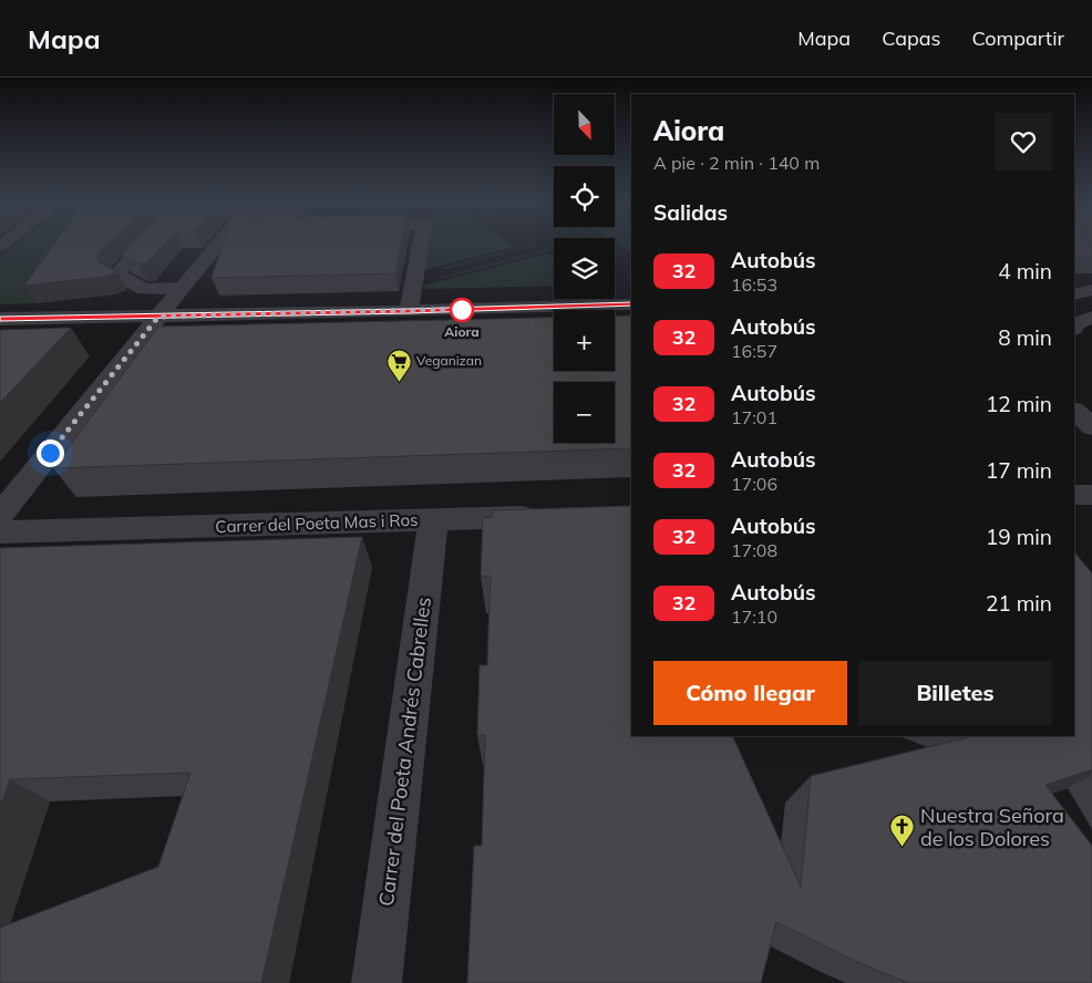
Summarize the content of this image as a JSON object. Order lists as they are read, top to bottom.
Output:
{
  "streets": {
    "street": ["Carrer del Poeta Mas i Ros", "Carrer del Poeta Andrés Cabrelles"]
  },
  "crossings": [
    ["Carrer del Poeta Mas i Ros", "Carrer del Poeta Andrés Cabrelles"]
  ],
  "places": {
    "other": ["Aiora"],
    "supermarket": ["Veganizan"],
    "church": ["Nuestra Señora de los Dolores"]
  },
  "lines": ["bus line 32"],
  "north": "bottom right",
  "page": {
    "header": "Mapa",
    "nav": ["Mapa", "Capas", "Compartir"],
    "map_buttons": ["+", "−"],
    "heading": [
      ["Aiora", "A pie · 2 min · 140 m"],
      "Salidas"
    ],
    "list": [
      {
        "mark": "32",
        "name": "Autobús",
        "note": "16:53",
        "value": "4 min"
      },
      {
        "mark": "32",
        "name": "Autobús",
        "note": "16:57",
        "value": "8 min"
      },
      {
        "mark": "32",
        "name": "Autobús",
        "note": "17:01",
        "value": "12 min"
      },
      {
        "mark": "32",
        "name": "Autobús",
        "note": "17:06",
        "value": "17 min"
      },
      {
        "mark": "32",
        "name": "Autobús",
        "note": "17:08",
        "value": "19 min"
      },
      {
        "mark": "32",
        "name": "Autobús",
        "note": "17:10",
        "value": "21 min"
      }
    ],
    "buttons": ["Cómo llegar", "Billetes"]
  }
}
